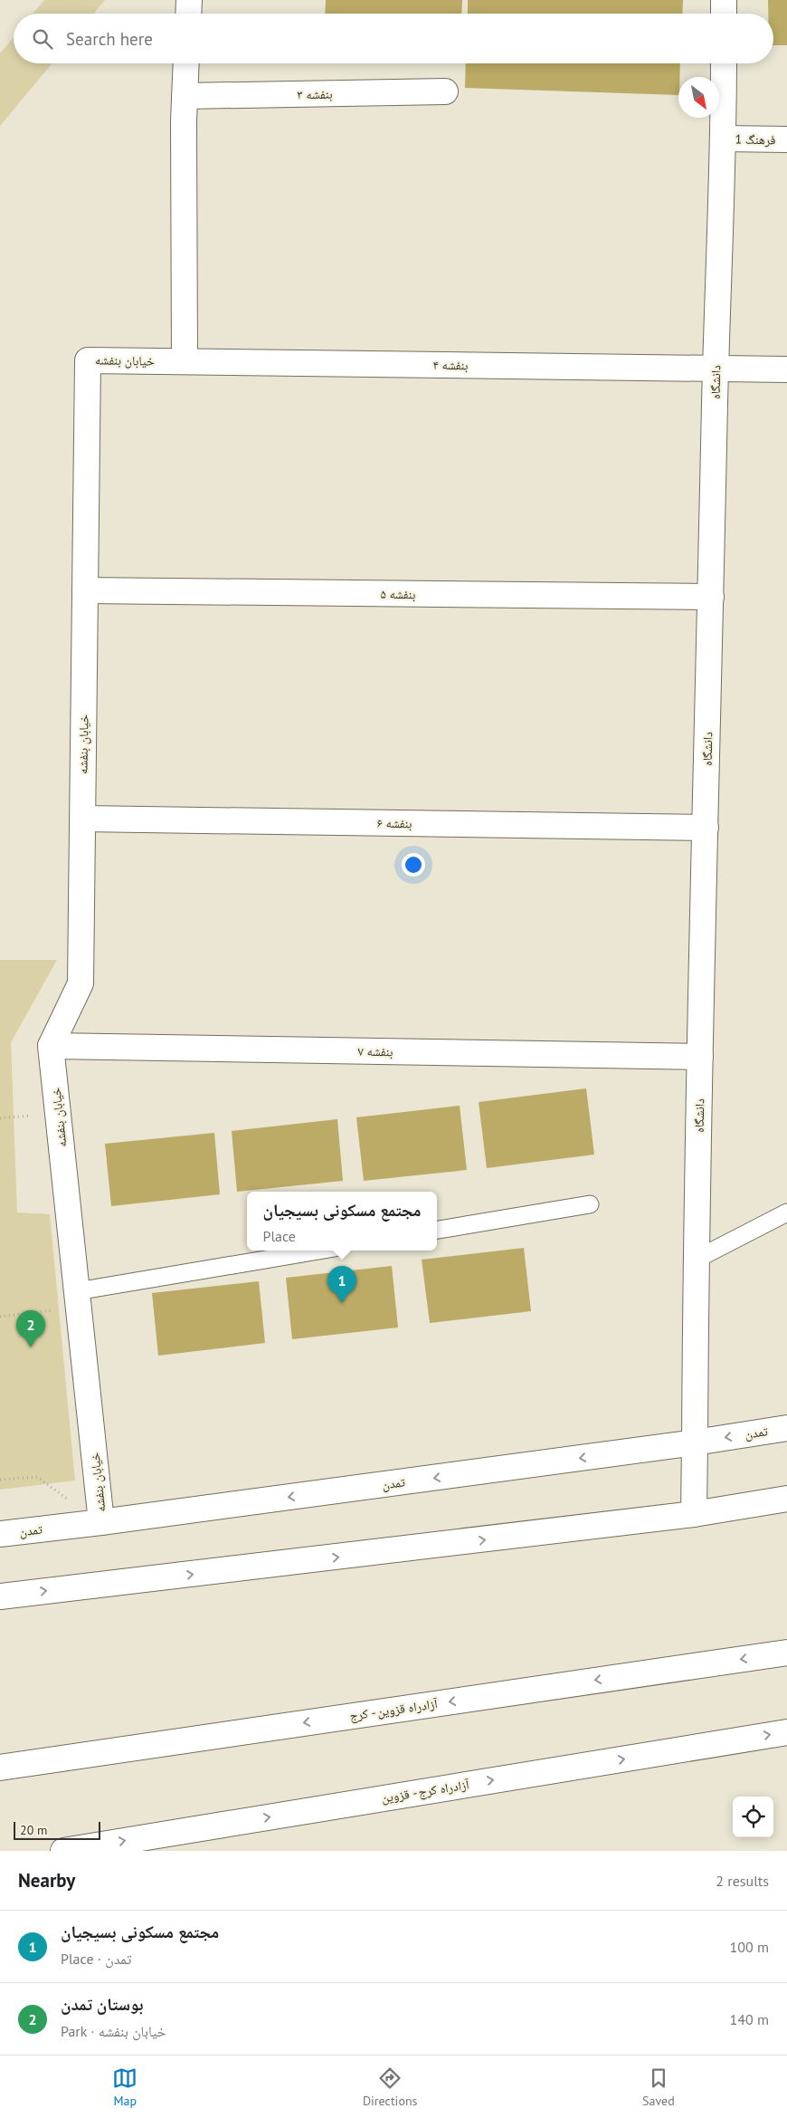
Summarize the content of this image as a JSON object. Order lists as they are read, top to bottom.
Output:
{
  "streets": {
    "main road": [
      "بنفشه ۳",
      "فرهنگ 1",
      "خیابان بنفشه",
      "بنفشه ۴",
      "دانشگاه",
      "بنفشه ۵",
      "بنفشه ۶",
      "بنفشه ۷",
      "تمدن",
      "آزادراه قزوین - کرج",
      "آزادراه کرج - قزوین"
    ]
  },
  "crossings": [
    ["فرهنگ 1", "دانشگاه"],
    ["خیابان بنفشه", "بنفشه ۴"],
    ["خیابان بنفشه", "بنفشه ۵"],
    ["خیابان بنفشه", "بنفشه ۶"],
    ["خیابان بنفشه", "بنفشه ۷"],
    ["خیابان بنفشه", "تمدن"],
    ["بنفشه ۴", "دانشگاه"],
    ["دانشگاه", "بنفشه ۵"],
    ["دانشگاه", "بنفشه ۶"],
    ["دانشگاه", "بنفشه ۷"],
    ["دانشگاه", "تمدن"]
  ],
  "one_way": ["آزادراه کرج - قزوین"],
  "scale_bar": "20 m",
  "north": "bottom right",
  "page": {
    "search": "Search here",
    "popup": ["مجتمع مسکونی بسیجیان", "Place"],
    "pins": ["1", "2"],
    "scale": "20 m",
    "heading": ["Nearby", "2 results"],
    "list": [
      {
        "mark": "1",
        "name": "مجتمع مسکونی بسیجیان",
        "note": "Place · تمدن",
        "value": "100 m"
      },
      {
        "mark": "2",
        "name": "بوستان تمدن",
        "note": "Park · خیابان بنفشه",
        "value": "140 m"
      }
    ],
    "nav": ["Map", "Directions", "Saved"]
  }
}
